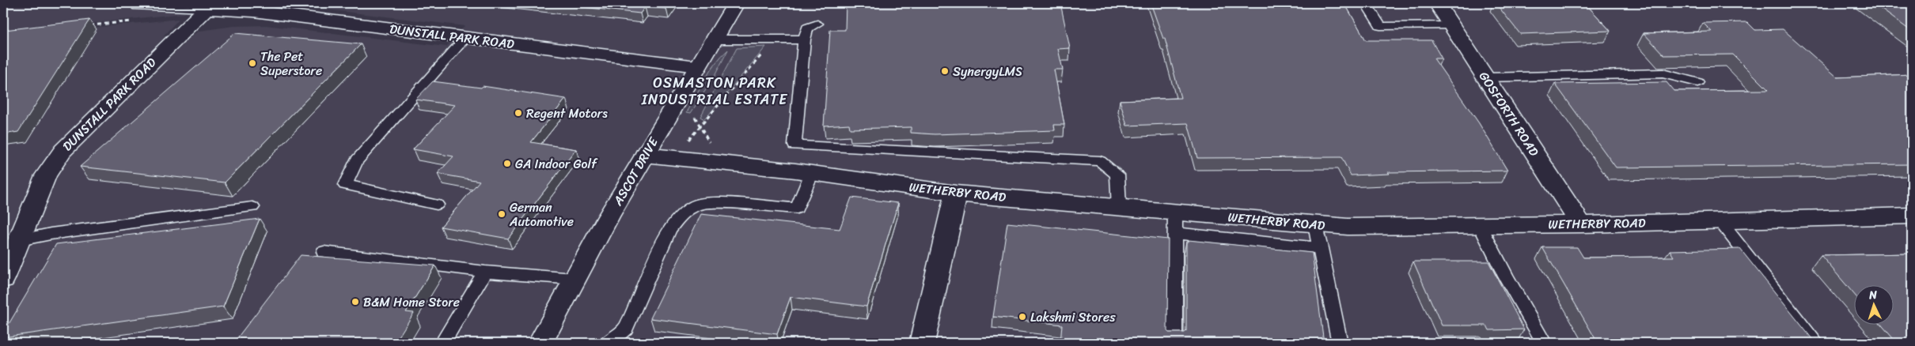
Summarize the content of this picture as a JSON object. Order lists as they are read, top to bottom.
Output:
{
  "streets": {
    "street": [
      "DUNSTALL PARK ROAD",
      "GOSFORTH ROAD",
      "ASCOT DRIVE",
      "WETHERBY ROAD"
    ]
  },
  "crossings": [
    ["DUNSTALL PARK ROAD", "ASCOT DRIVE"],
    ["GOSFORTH ROAD", "WETHERBY ROAD"],
    ["ASCOT DRIVE", "WETHERBY ROAD"]
  ],
  "districts": ["OSMASTON PARK INDUSTRIAL ESTATE"],
  "places": [
    "The Pet Superstore",
    "SynergyLMS",
    "Regent Motors",
    "GA Indoor Golf",
    "German Automotive",
    "B&M Home Store",
    "Lakshmi Stores"
  ],
  "north": "top"
}
